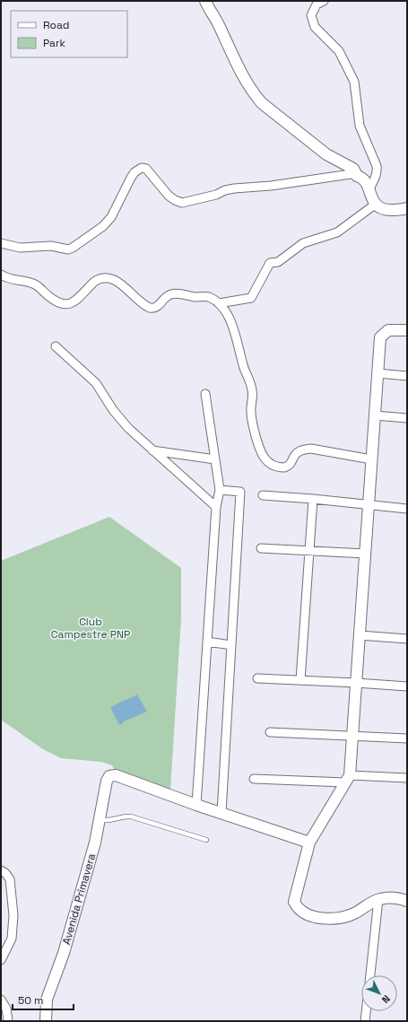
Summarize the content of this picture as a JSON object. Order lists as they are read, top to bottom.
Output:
{
  "streets": {
    "street": ["Avenida Primavera"]
  },
  "parks": ["Club Campestre PNP"],
  "legend": ["Road", "Park"],
  "scale_bar": "50 m",
  "north": "bottom right"
}
